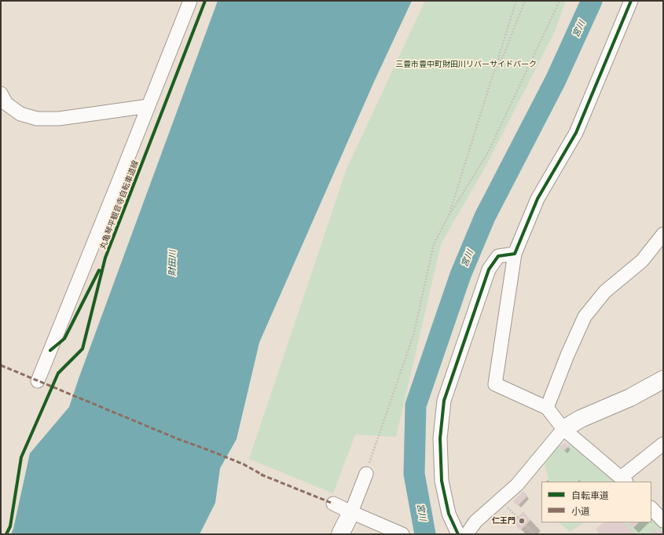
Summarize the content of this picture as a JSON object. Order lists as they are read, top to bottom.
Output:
{
  "streets": {
    "cycle path": ["丸亀琴平観音寺自転車道線"]
  },
  "water": ["宮川", "財田川"],
  "parks": ["三豊市豊中町財田川リバーサイドパーク"],
  "places": ["仁王門"],
  "legend": ["自転車道", "小道"]
}
